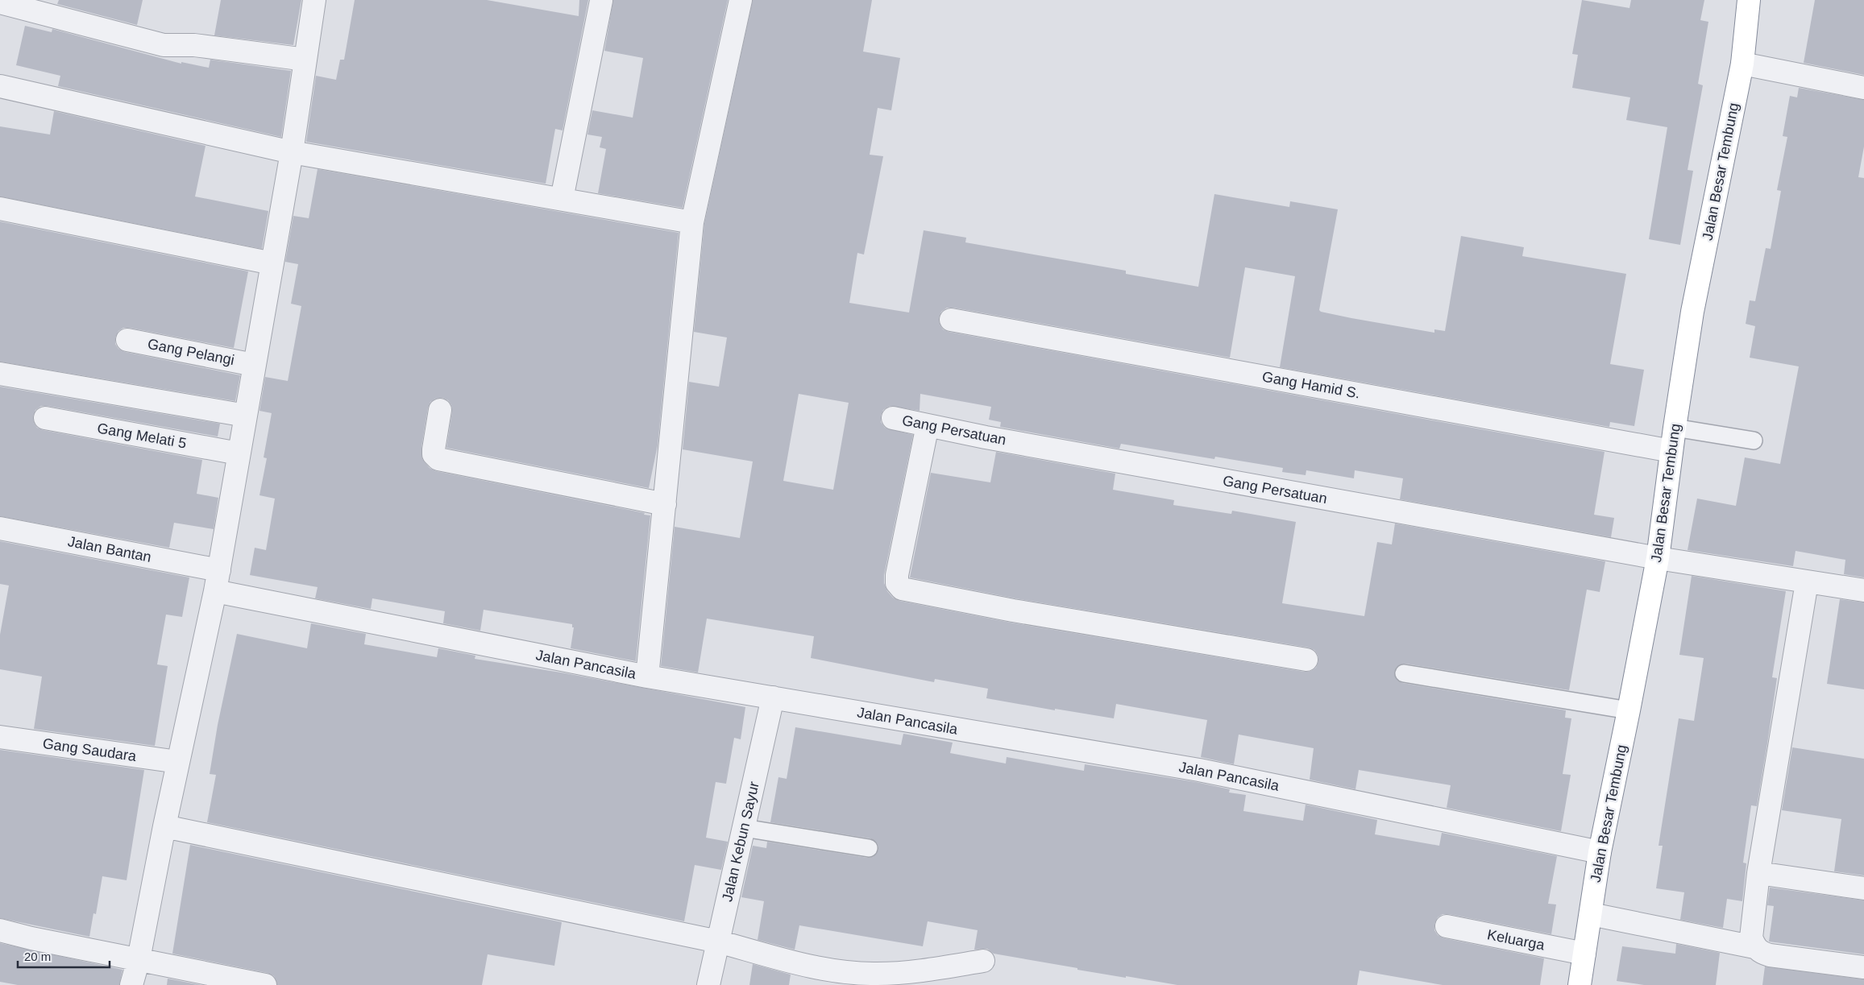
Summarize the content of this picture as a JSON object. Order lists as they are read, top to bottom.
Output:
{
  "streets": {
    "highway": ["Jalan Besar Tembung"],
    "street": [
      "Gang Pelangi",
      "Gang Hamid S.",
      "Gang Persatuan",
      "Gang Melati 5",
      "Jalan Bantan",
      "Jalan Pancasila",
      "Gang Saudara",
      "Jalan Kebun Sayur",
      "Keluarga"
    ]
  },
  "crossings": [
    ["Jalan Besar Tembung", "Gang Hamid S."],
    ["Jalan Besar Tembung", "Gang Persatuan"],
    ["Jalan Besar Tembung", "Jalan Pancasila"],
    ["Jalan Besar Tembung", "Keluarga"],
    ["Jalan Pancasila", "Jalan Kebun Sayur"]
  ],
  "scale_bar": "20 m"
}
